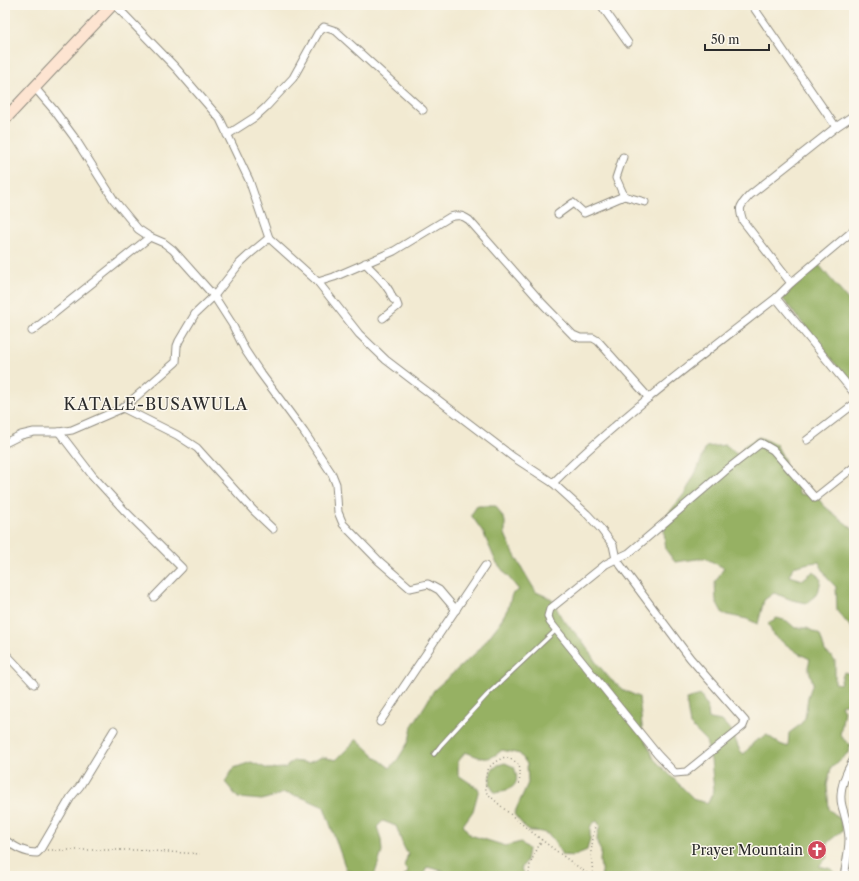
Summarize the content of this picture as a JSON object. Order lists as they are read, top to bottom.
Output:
{
  "districts": ["KATALE-BUSAWULA"],
  "places": {
    "church": ["Prayer Mountain"]
  },
  "scale_bar": "50 m"
}
